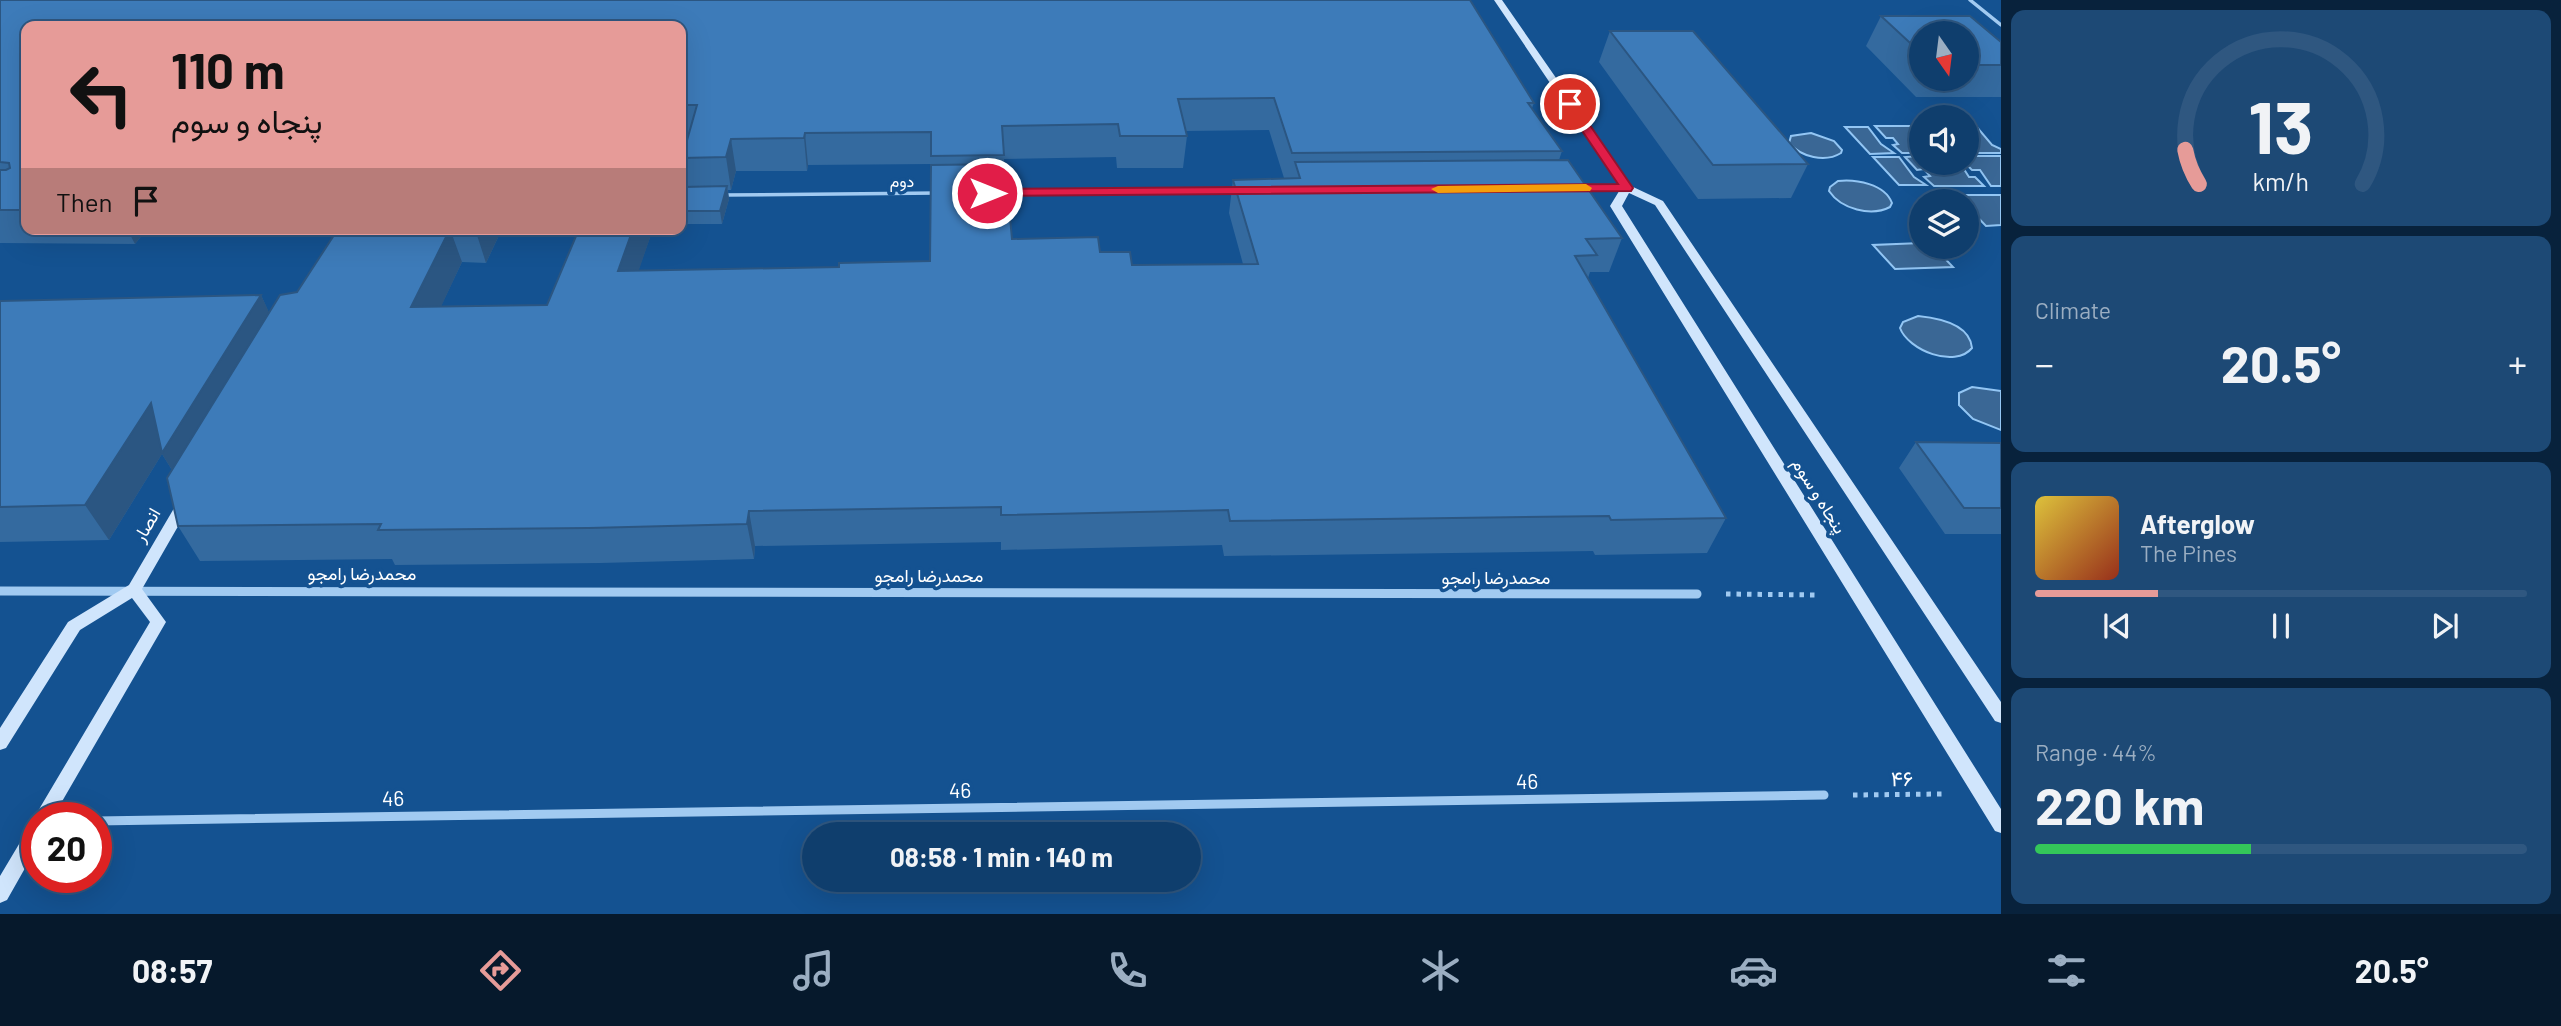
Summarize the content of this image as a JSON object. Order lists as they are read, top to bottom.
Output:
{
  "streets": {
    "street": [
      "پنجاه و سوم",
      "انصار",
      "محمدرضا رامجو",
      "46"
    ],
    "lane": ["دوم"],
    "path": ["۴۶"]
  },
  "crossings": [
    ["پنجاه و سوم", "۴۶"],
    ["انصار", "محمدرضا رامجو"],
    ["۴۶", "46"]
  ],
  "north": "bottom",
  "page": {
    "turn": ["110 m", "پنجاه و سوم"],
    "then": "Then",
    "tile": [
      "Climate",
      ["Range · 44%", "220 km"]
    ],
    "heat": ["−", "20.5°", "+"],
    "song": ["Afterglow", "The Pines"],
    "limit": "20",
    "trip": "08:58 · 1 min · 140 m",
    "tabs": ["08:57", "20.5°"],
    "gauge": ["13", "km/h"]
  }
}
